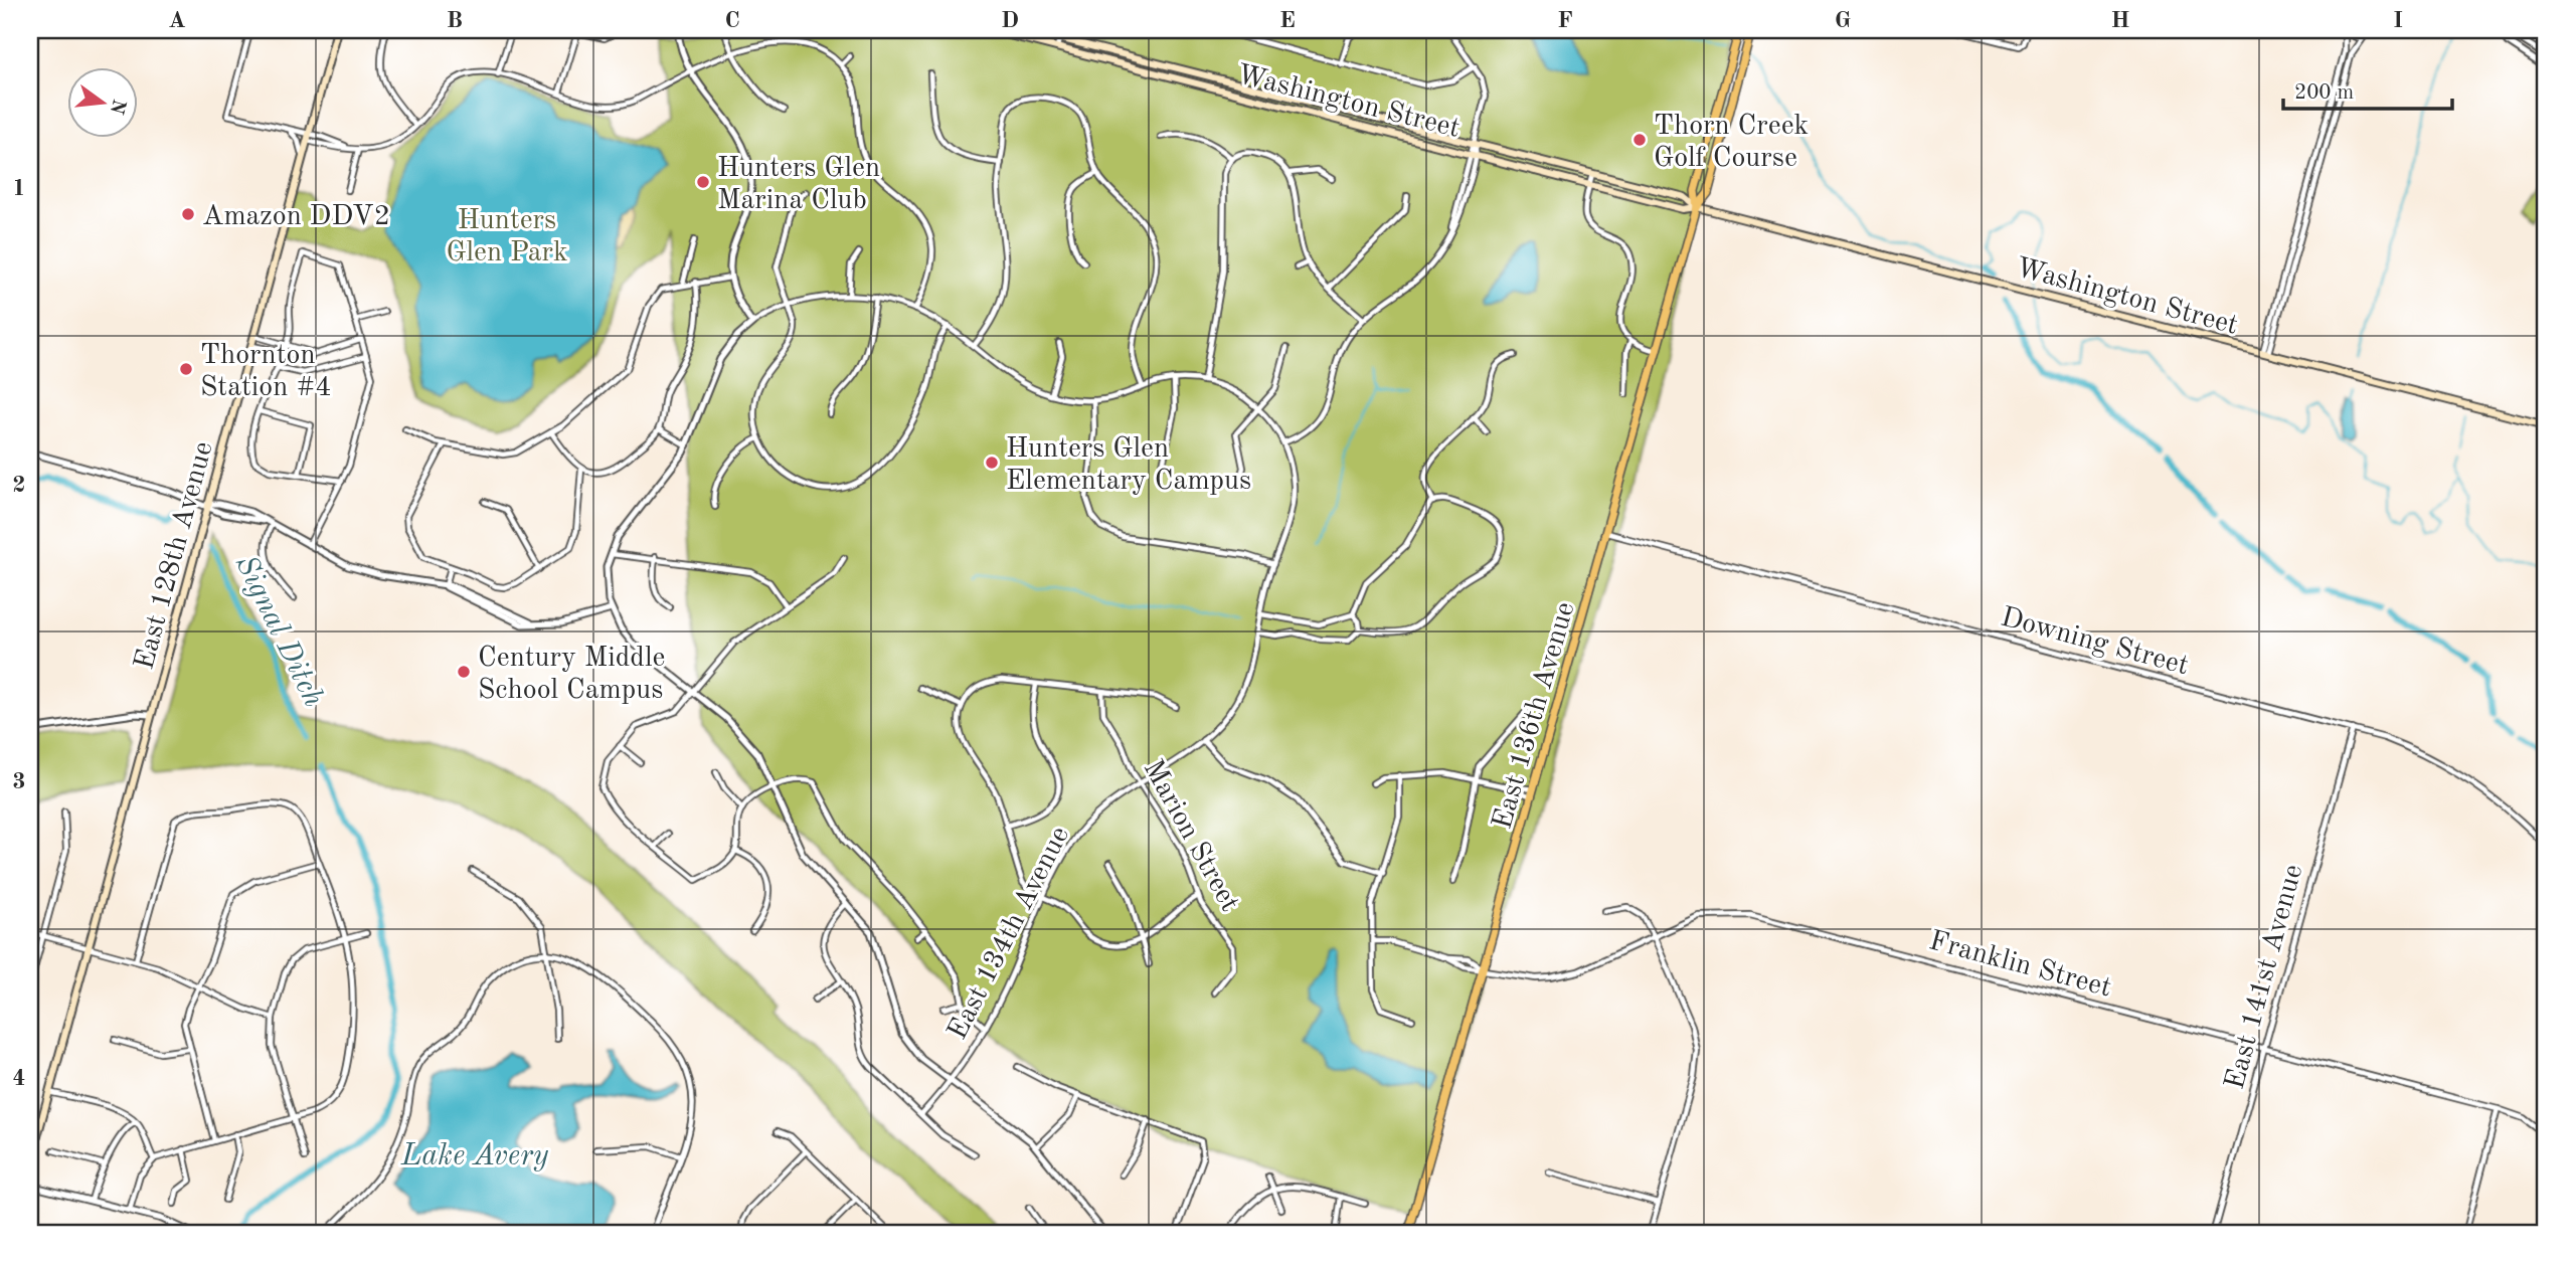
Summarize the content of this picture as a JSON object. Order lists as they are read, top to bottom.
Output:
{
  "streets": {
    "main road": ["Washington Street", "East 128th Avenue", "East 136th Avenue"],
    "street": [
      "Downing Street",
      "Marion Street",
      "East 134th Avenue",
      "Franklin Street",
      "East 141st Avenue"
    ]
  },
  "crossings": [
    ["Washington Street", "East 136th Avenue"],
    ["Downing Street", "East 136th Avenue"],
    ["Downing Street", "East 141st Avenue"],
    ["East 136th Avenue", "Franklin Street"],
    ["Marion Street", "East 134th Avenue"],
    ["Franklin Street", "East 141st Avenue"]
  ],
  "water": ["Signal Ditch", "Lake Avery"],
  "parks": ["Hunters Glen Park"],
  "places": [
    "Thorn Creek Golf Course",
    "Hunters Glen Marina Club",
    "Amazon DDV2",
    "Thornton Station #4",
    "Hunters Glen Elementary Campus",
    "Century Middle School Campus"
  ],
  "scale_bar": "200 m",
  "north": "right",
  "grid": {
    "columns": [
      "A",
      "B",
      "C",
      "D",
      "E",
      "F",
      "G",
      "H",
      "I"
    ],
    "rows": [
      "1",
      "2",
      "3",
      "4"
    ]
  }
}
